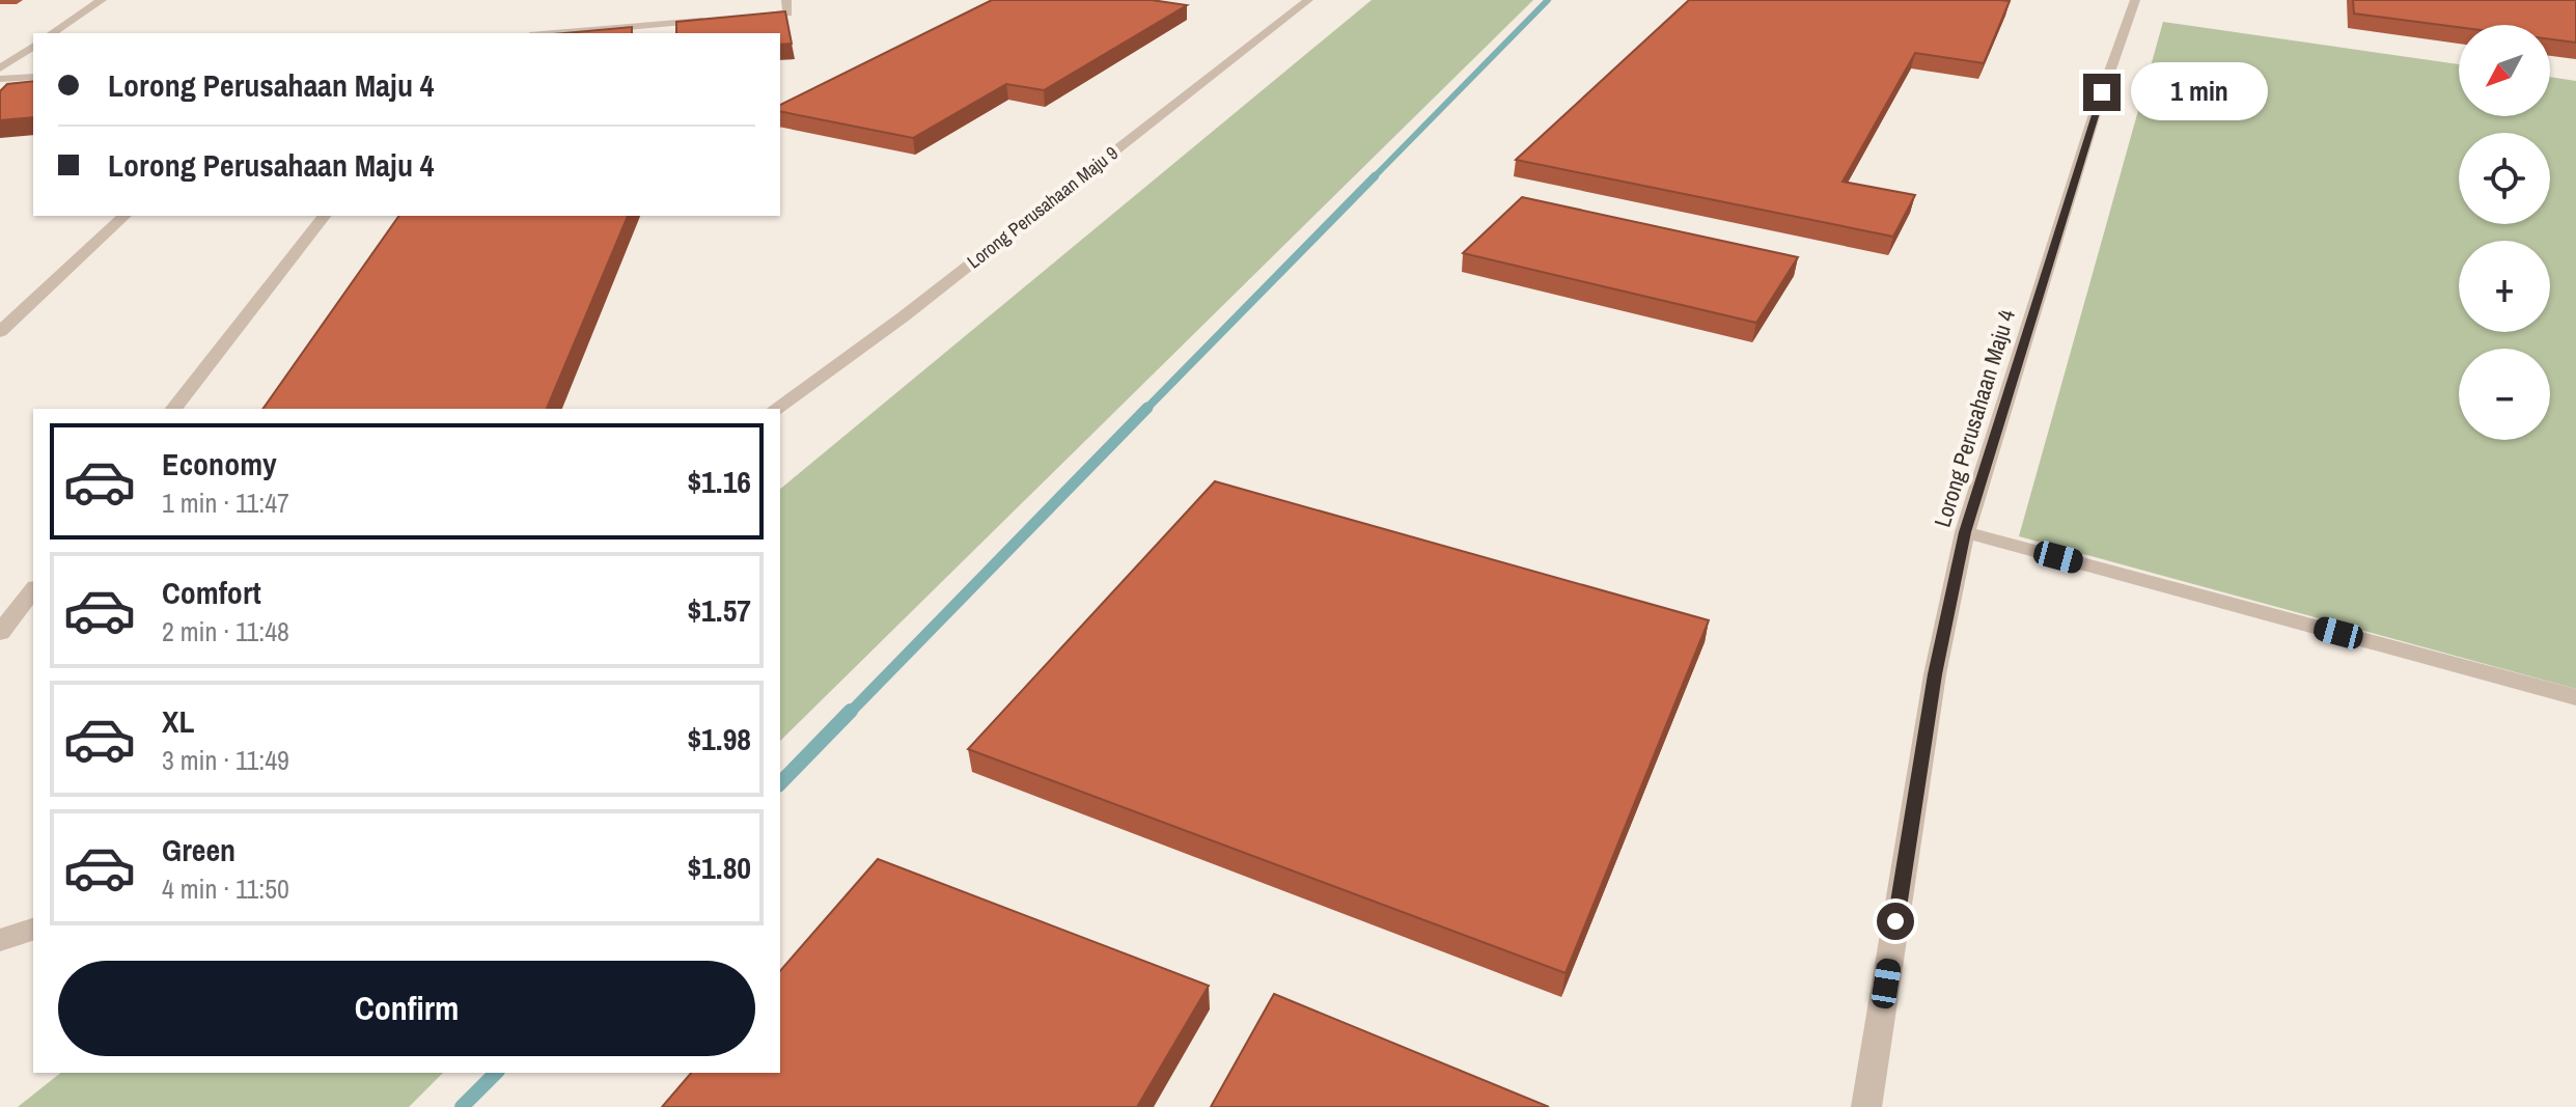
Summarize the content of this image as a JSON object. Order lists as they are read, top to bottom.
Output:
{
  "streets": {
    "street": ["Lorong Perusahaan Maju 9", "Lorong Perusahaan Maju 4"]
  },
  "north": "bottom left",
  "page": {
    "map_buttons": ["+", "−"],
    "banner": ["Lorong Perusahaan Maju 4", "Lorong Perusahaan Maju 4"],
    "bubble": "1 min",
    "list": [
      {
        "name": "Economy",
        "note": "1 min · 11:47",
        "value": "$1.16"
      },
      {
        "name": "Comfort",
        "note": "2 min · 11:48",
        "value": "$1.57"
      },
      {
        "name": "XL",
        "note": "3 min · 11:49",
        "value": "$1.98"
      },
      {
        "name": "Green",
        "note": "4 min · 11:50",
        "value": "$1.80"
      }
    ],
    "buttons": "Confirm"
  }
}
